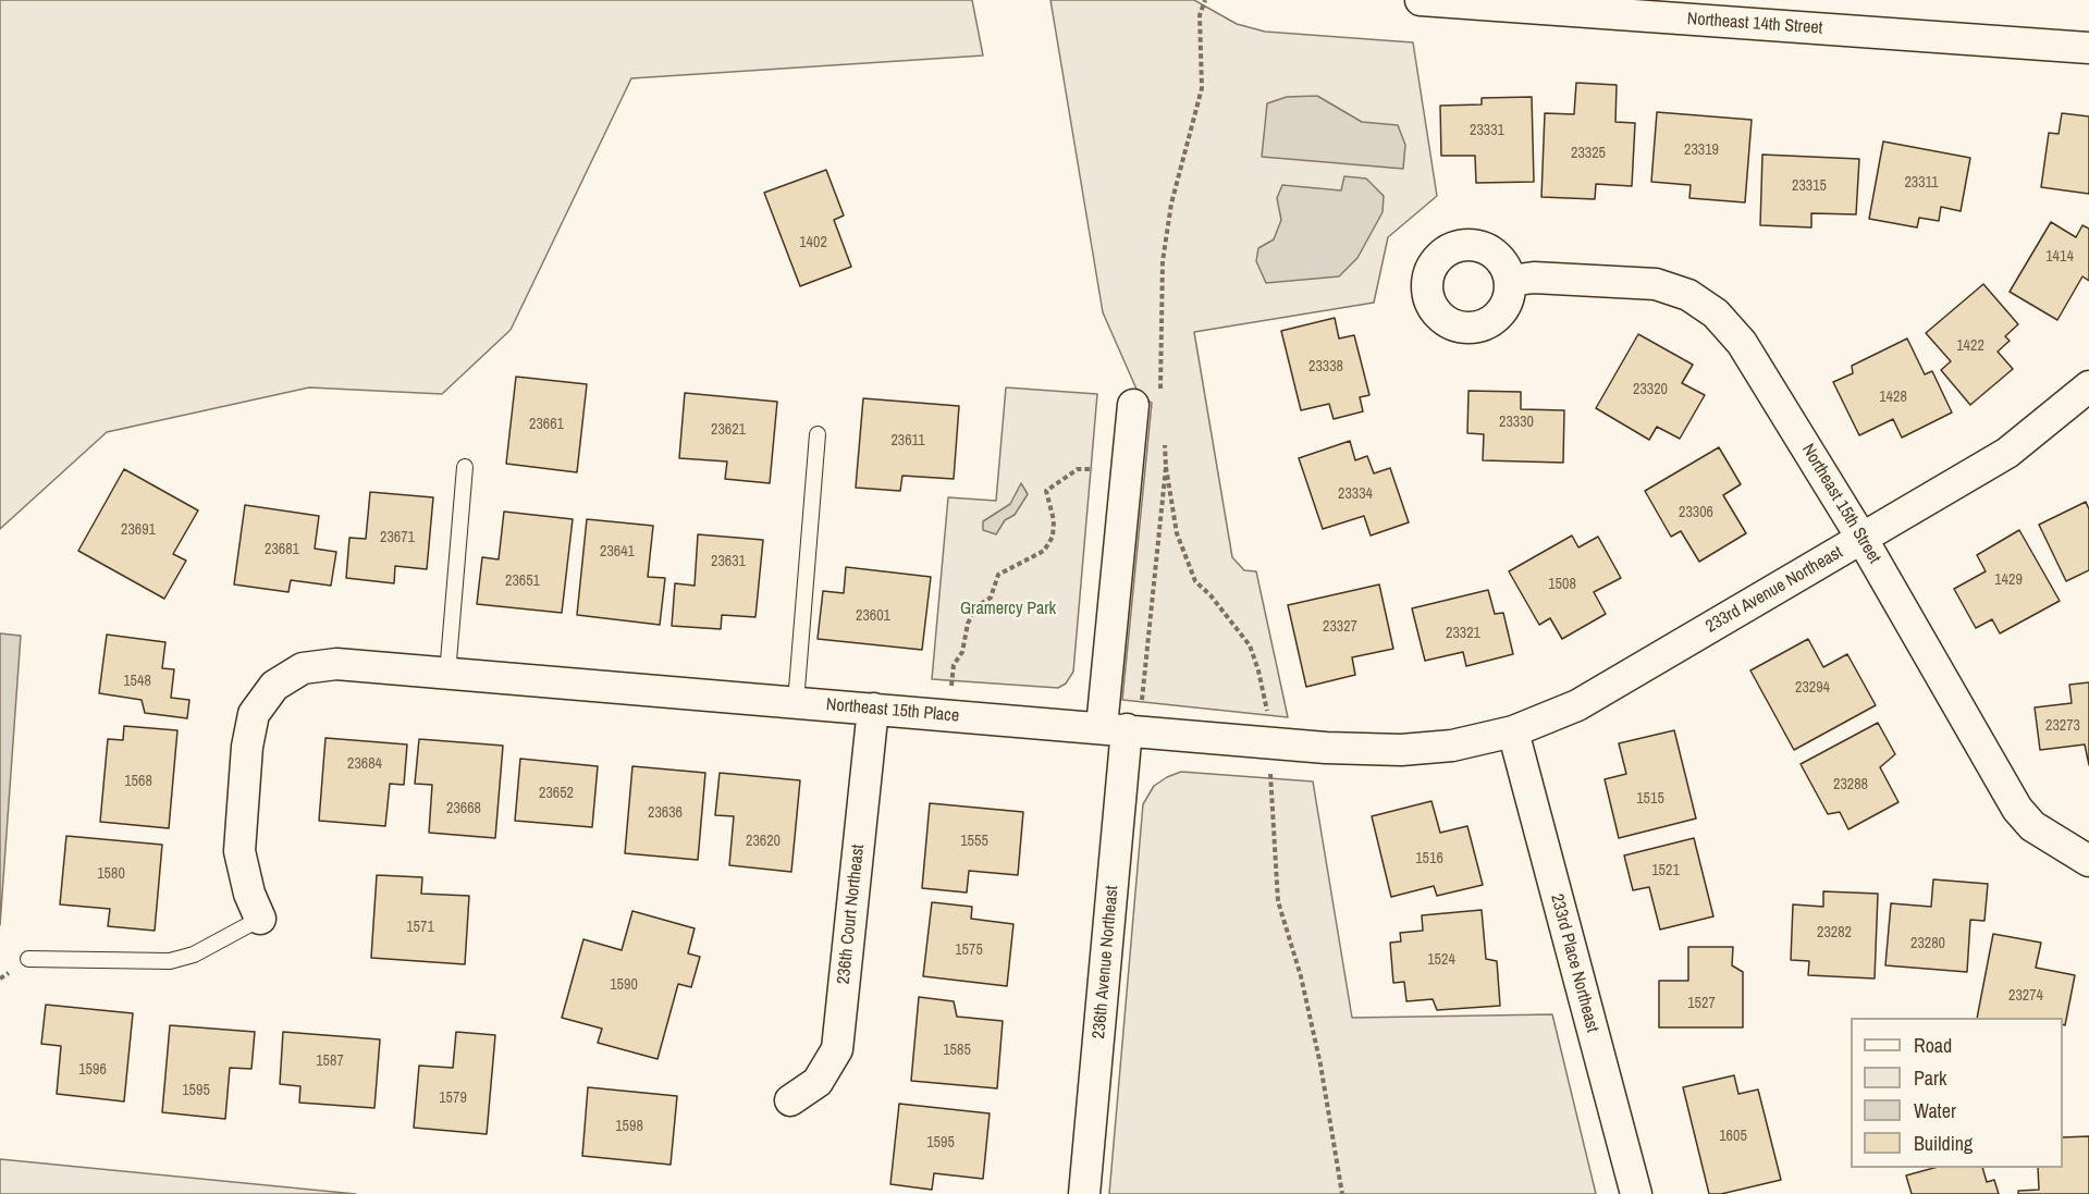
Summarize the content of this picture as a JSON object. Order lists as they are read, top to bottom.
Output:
{
  "streets": {
    "street": [
      "Northeast 14th Street",
      "Northeast 15th Street",
      "233rd Avenue Northeast",
      "Northeast 15th Place",
      "236th Court Northeast",
      "236th Avenue Northeast",
      "233rd Place Northeast"
    ]
  },
  "crossings": [
    ["Northeast 15th Street", "233rd Avenue Northeast"],
    ["233rd Avenue Northeast", "Northeast 15th Place"],
    ["233rd Avenue Northeast", "233rd Place Northeast"],
    ["Northeast 15th Place", "236th Court Northeast"],
    ["Northeast 15th Place", "236th Avenue Northeast"],
    ["Northeast 15th Place", "233rd Place Northeast"]
  ],
  "parks": ["Gramercy Park"],
  "house_numbers": [
    "23331",
    "23319",
    "23325",
    "23311",
    "23315",
    "1402",
    "1414",
    "1422",
    "23338",
    "23320",
    "1428",
    "23330",
    "23661",
    "23621",
    "23611",
    "23334",
    "23306",
    "23691",
    "23671",
    "23681",
    "23641",
    "23631",
    "1429",
    "23651",
    "1508",
    "23601",
    "23327",
    "23321",
    "1548",
    "23294",
    "23273",
    "23684",
    "1568",
    "23288",
    "23652",
    "1515",
    "23668",
    "23636",
    "23620",
    "1555",
    "1516",
    "1521",
    "1580",
    "1571",
    "23282",
    "23280",
    "1575",
    "1524",
    "1590",
    "23274",
    "1527",
    "1585",
    "1587",
    "1596",
    "1595",
    "1579",
    "1598",
    "1605",
    "1595"
  ],
  "legend": [
    "Road",
    "Park",
    "Water",
    "Building"
  ]
}
